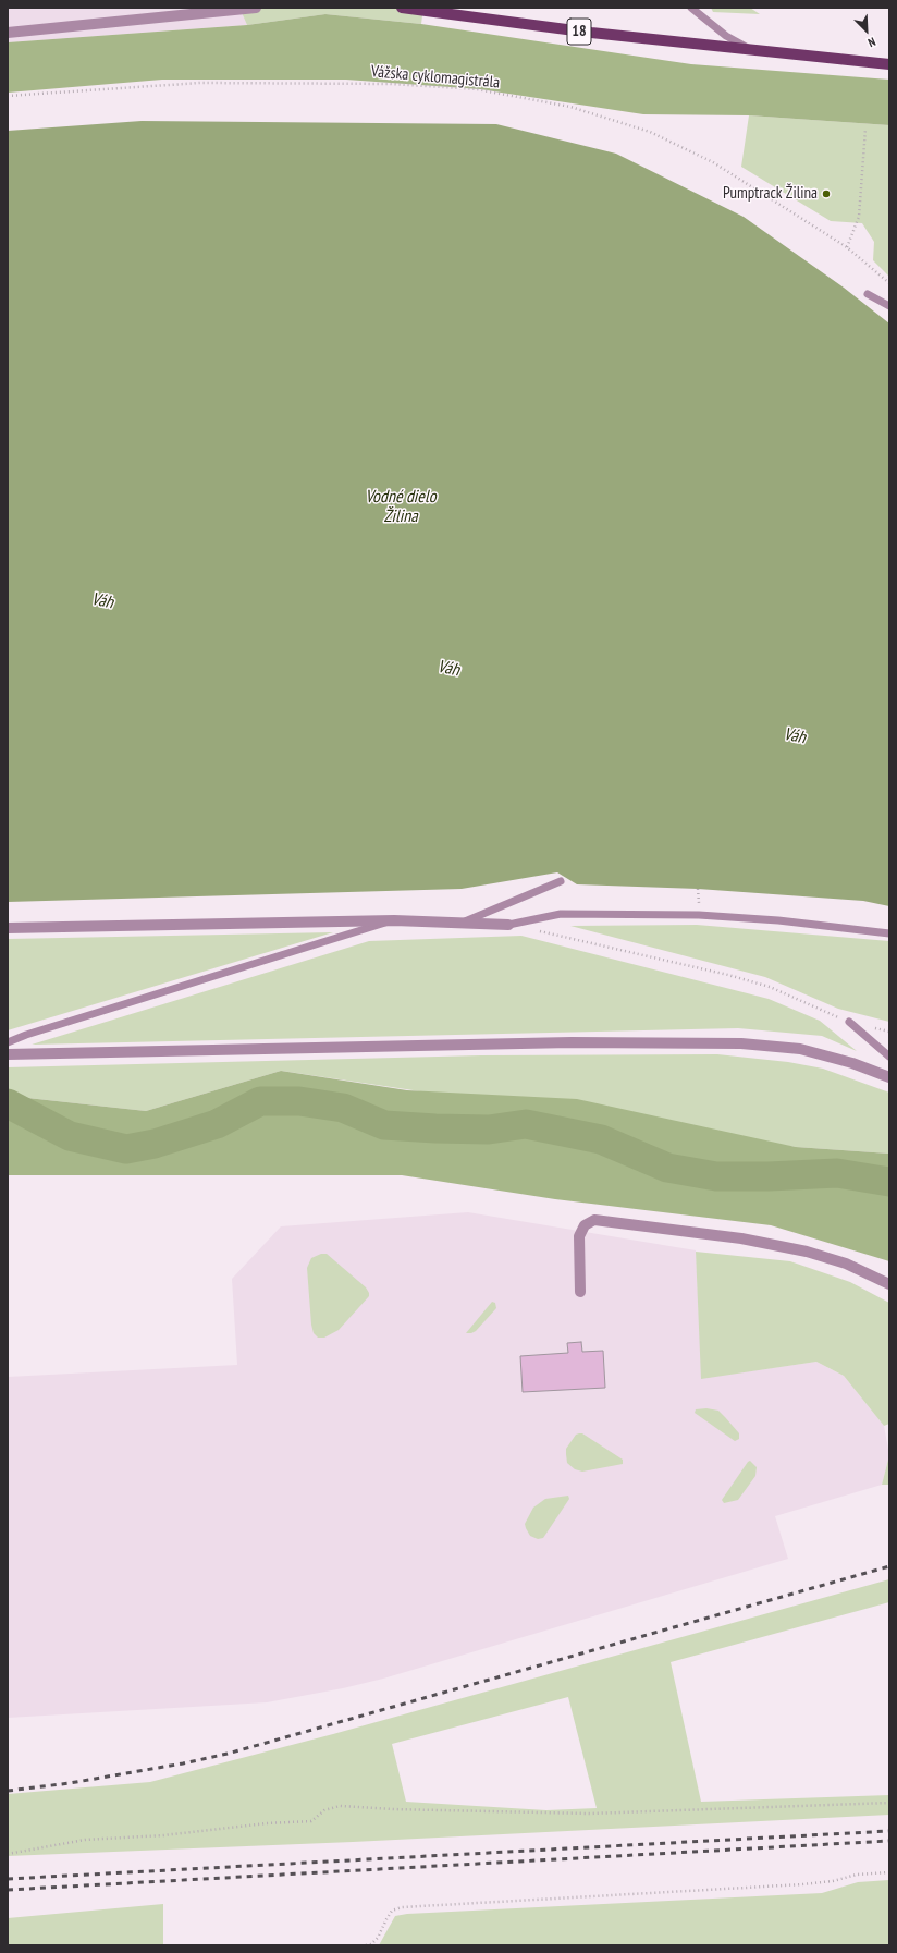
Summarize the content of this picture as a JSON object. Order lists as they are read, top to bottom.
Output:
{
  "streets": {
    "main road": ["18"],
    "path": ["Vážska cyklomagistrála"]
  },
  "water": ["Vodné dielo Žilina", "Váh"],
  "places": ["Pumptrack Žilina"],
  "north": "bottom right"
}
